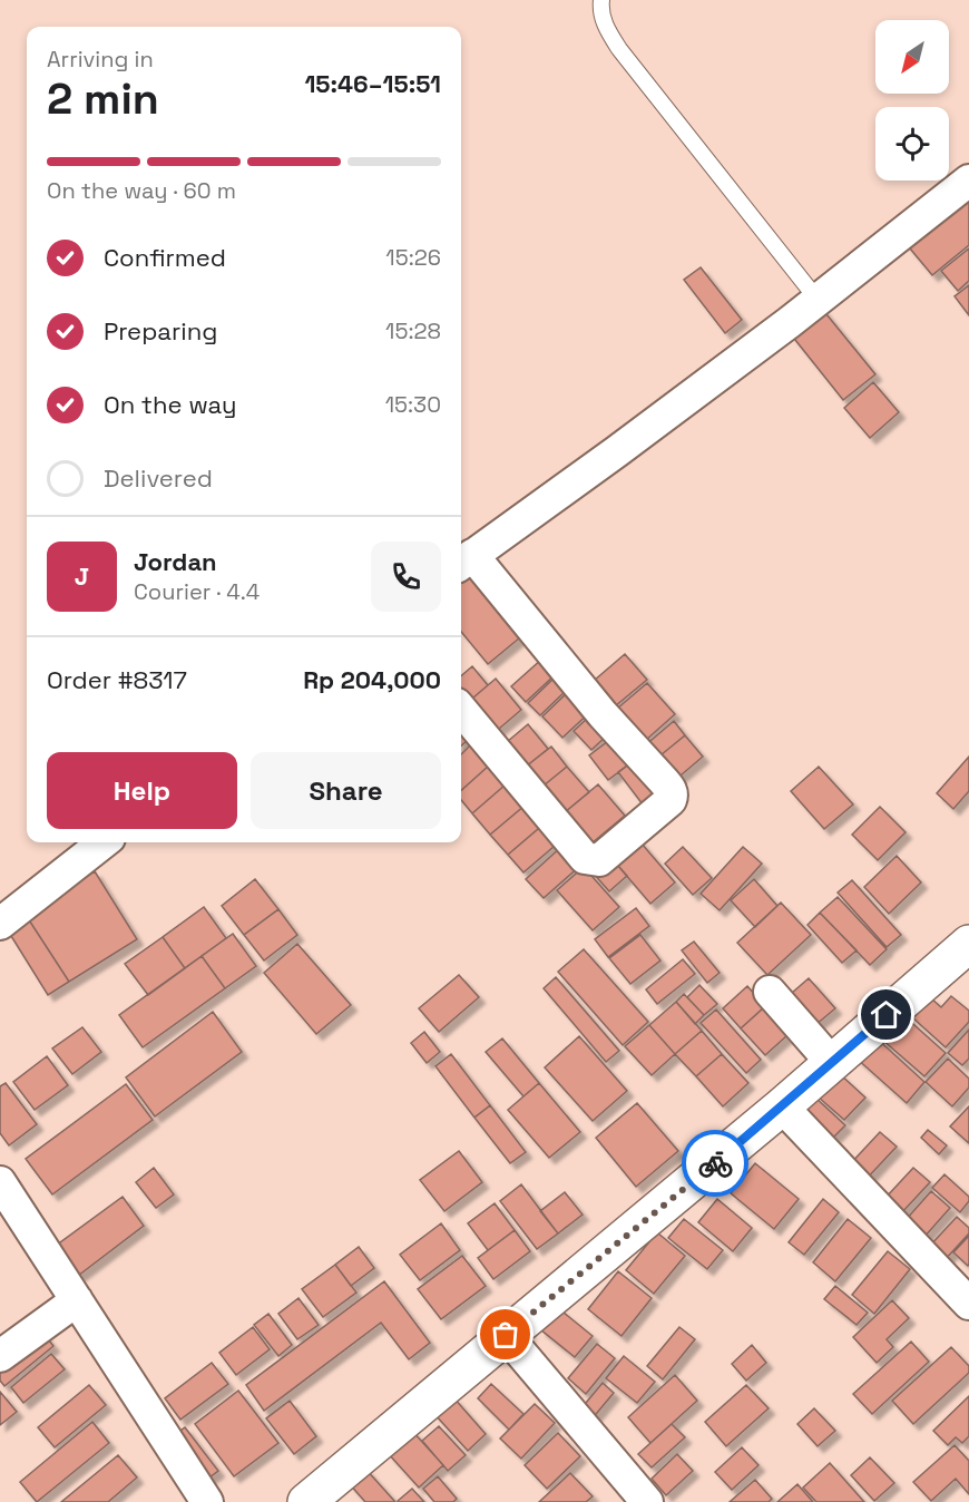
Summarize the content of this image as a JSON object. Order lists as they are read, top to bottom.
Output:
{
  "north": "bottom left",
  "page": {
    "heading": ["2 min", "Arriving in", "15:46–15:51"],
    "panel": [
      "Jordan",
      "Courier · 4.4",
      "Order #8317",
      "Rp 204,000"
    ],
    "bar": "On the way · 60 m",
    "list": [
      ["Confirmed", "15:26"],
      ["Preparing", "15:28"],
      ["On the way", "15:30"],
      "Delivered"
    ],
    "round": "J",
    "buttons": ["Help", "Share"]
  }
}
